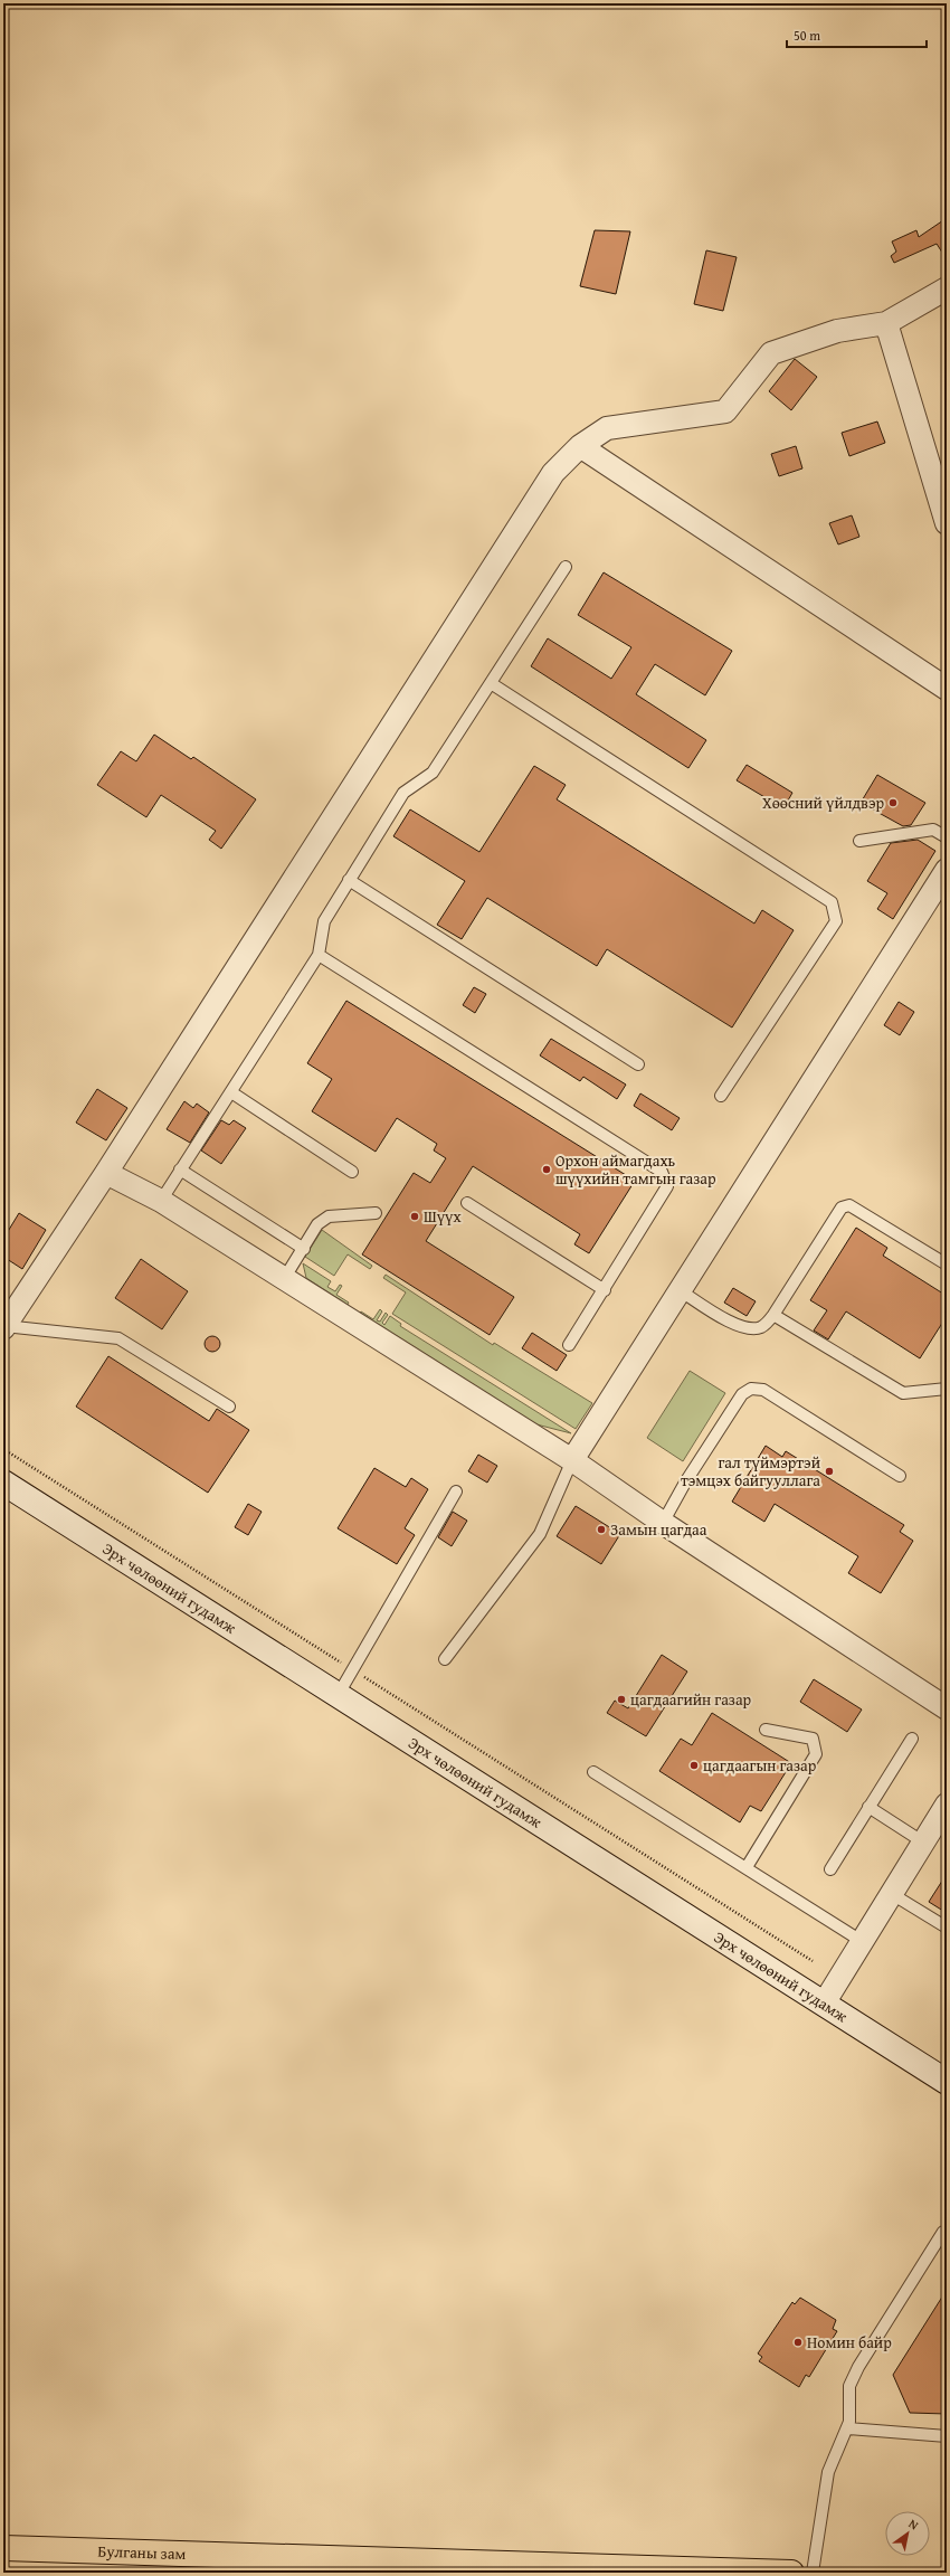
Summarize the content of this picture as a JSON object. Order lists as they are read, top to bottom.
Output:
{
  "streets": {
    "highway": ["Булганы зам"],
    "main road": ["Эрх чөлөөний гудамж"]
  },
  "places": [
    "Хөөсний үйлдвэр",
    "Орхон аймагдахь шүүхийн тамгын газар",
    "Шүүх",
    "гал түймэртэй тэмцэх байгууллага",
    "Замын цагдаа",
    "цагдаагийн газар",
    "цагдаагын газар",
    "Номин байр"
  ],
  "scale_bar": "50 m",
  "north": "top right"
}
